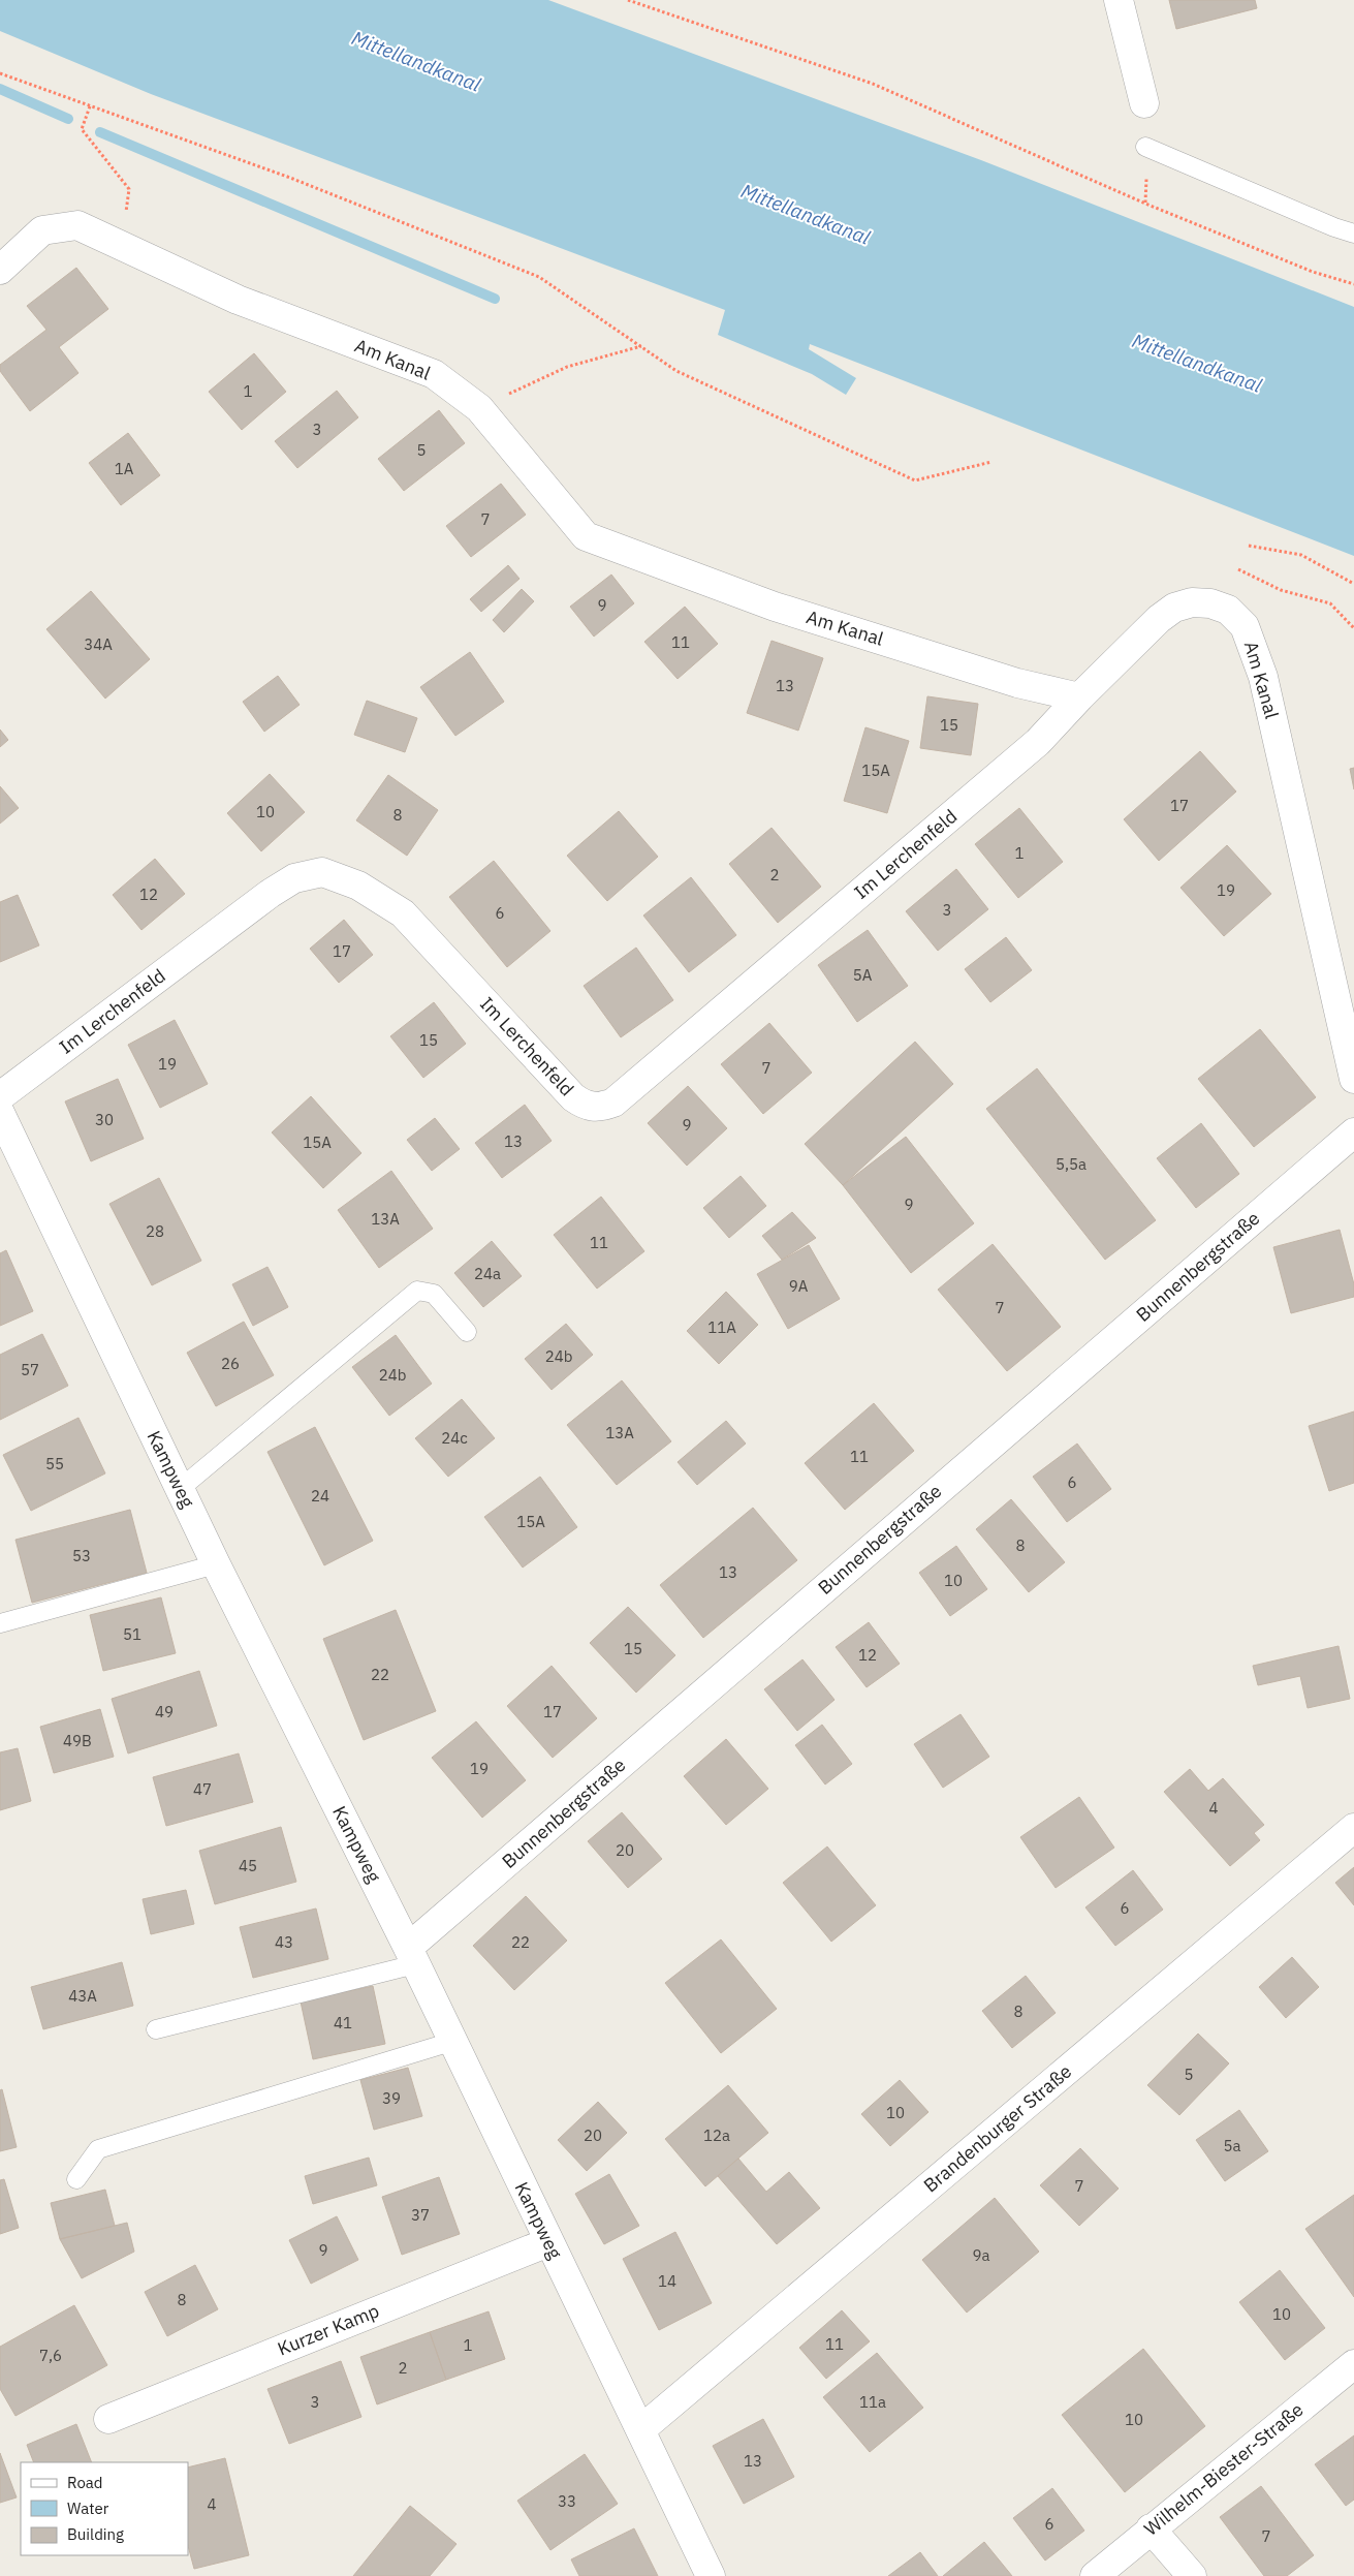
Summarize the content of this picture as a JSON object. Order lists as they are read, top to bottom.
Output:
{
  "streets": {
    "street": [
      "Am Kanal",
      "Im Lerchenfeld",
      "Bunnenbergstraße",
      "Kampweg",
      "Brandenburger Straße",
      "Kurzer Kamp",
      "Wilhelm-Biester-Straße"
    ]
  },
  "crossings": [
    ["Am Kanal", "Im Lerchenfeld"],
    ["Bunnenbergstraße", "Kampweg"],
    ["Kampweg", "Brandenburger Straße"],
    ["Kampweg", "Kurzer Kamp"]
  ],
  "water": ["Mittellandkanal"],
  "house_numbers": [
    "1",
    "3",
    "5",
    "1A",
    "7",
    "9",
    "11",
    "34A",
    "13",
    "15",
    "15A",
    "17",
    "10",
    "8",
    "1",
    "2",
    "19",
    "12",
    "3",
    "6",
    "17",
    "5A",
    "15",
    "19",
    "7",
    "30",
    "9",
    "13",
    "15A",
    "5,5a",
    "9",
    "13A",
    "28",
    "11",
    "24a",
    "9A",
    "7",
    "11A",
    "24b",
    "26",
    "57",
    "24b",
    "13A",
    "24c",
    "11",
    "55",
    "6",
    "24",
    "15A",
    "8",
    "53",
    "13",
    "10",
    "51",
    "15",
    "12",
    "22",
    "49",
    "17",
    "49B",
    "19",
    "47",
    "4",
    "20",
    "45",
    "6",
    "43",
    "22",
    "43A",
    "8",
    "41",
    "5",
    "39",
    "10",
    "20",
    "12a",
    "5a",
    "7",
    "37",
    "9",
    "9a",
    "14",
    "8",
    "10",
    "11",
    "1",
    "7,6",
    "2",
    "3",
    "11a",
    "10",
    "13",
    "33",
    "4",
    "6",
    "7"
  ],
  "legend": ["Road", "Water", "Building"]
}
